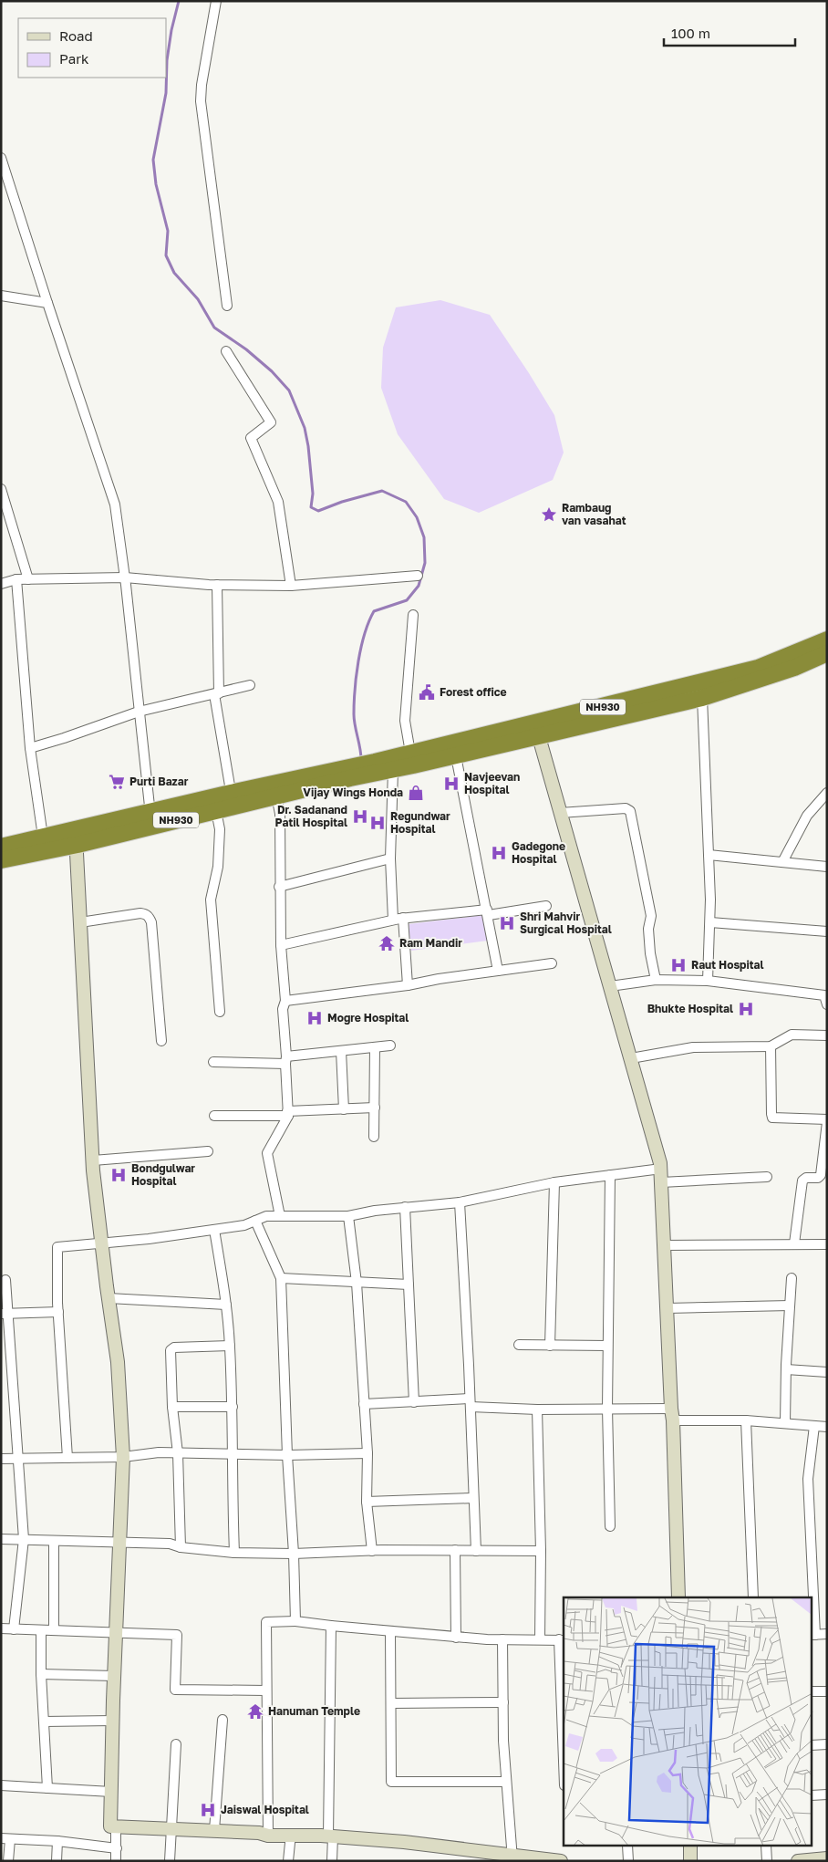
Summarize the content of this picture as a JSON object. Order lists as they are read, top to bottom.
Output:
{
  "streets": {
    "highway": ["NH930"]
  },
  "places": {
    "place": ["Rambaug van vasahat"],
    "public building": ["Forest office"],
    "supermarket": ["Purti Bazar"],
    "hospital": [
      "Navjeevan Hospital",
      "Dr. Sadanand Patil Hospital",
      "Regundwar Hospital",
      "Gadegone Hospital",
      "Shri Mahvir Surgical Hospital",
      "Raut Hospital",
      "Bhukte Hospital",
      "Mogre Hospital",
      "Bondgulwar Hospital",
      "Jaiswal Hospital"
    ],
    "shop": ["Vijay Wings Honda"],
    "temple": ["Ram Mandir", "Hanuman Temple"]
  },
  "legend": ["Road", "Park"],
  "scale_bar": "100 m"
}
